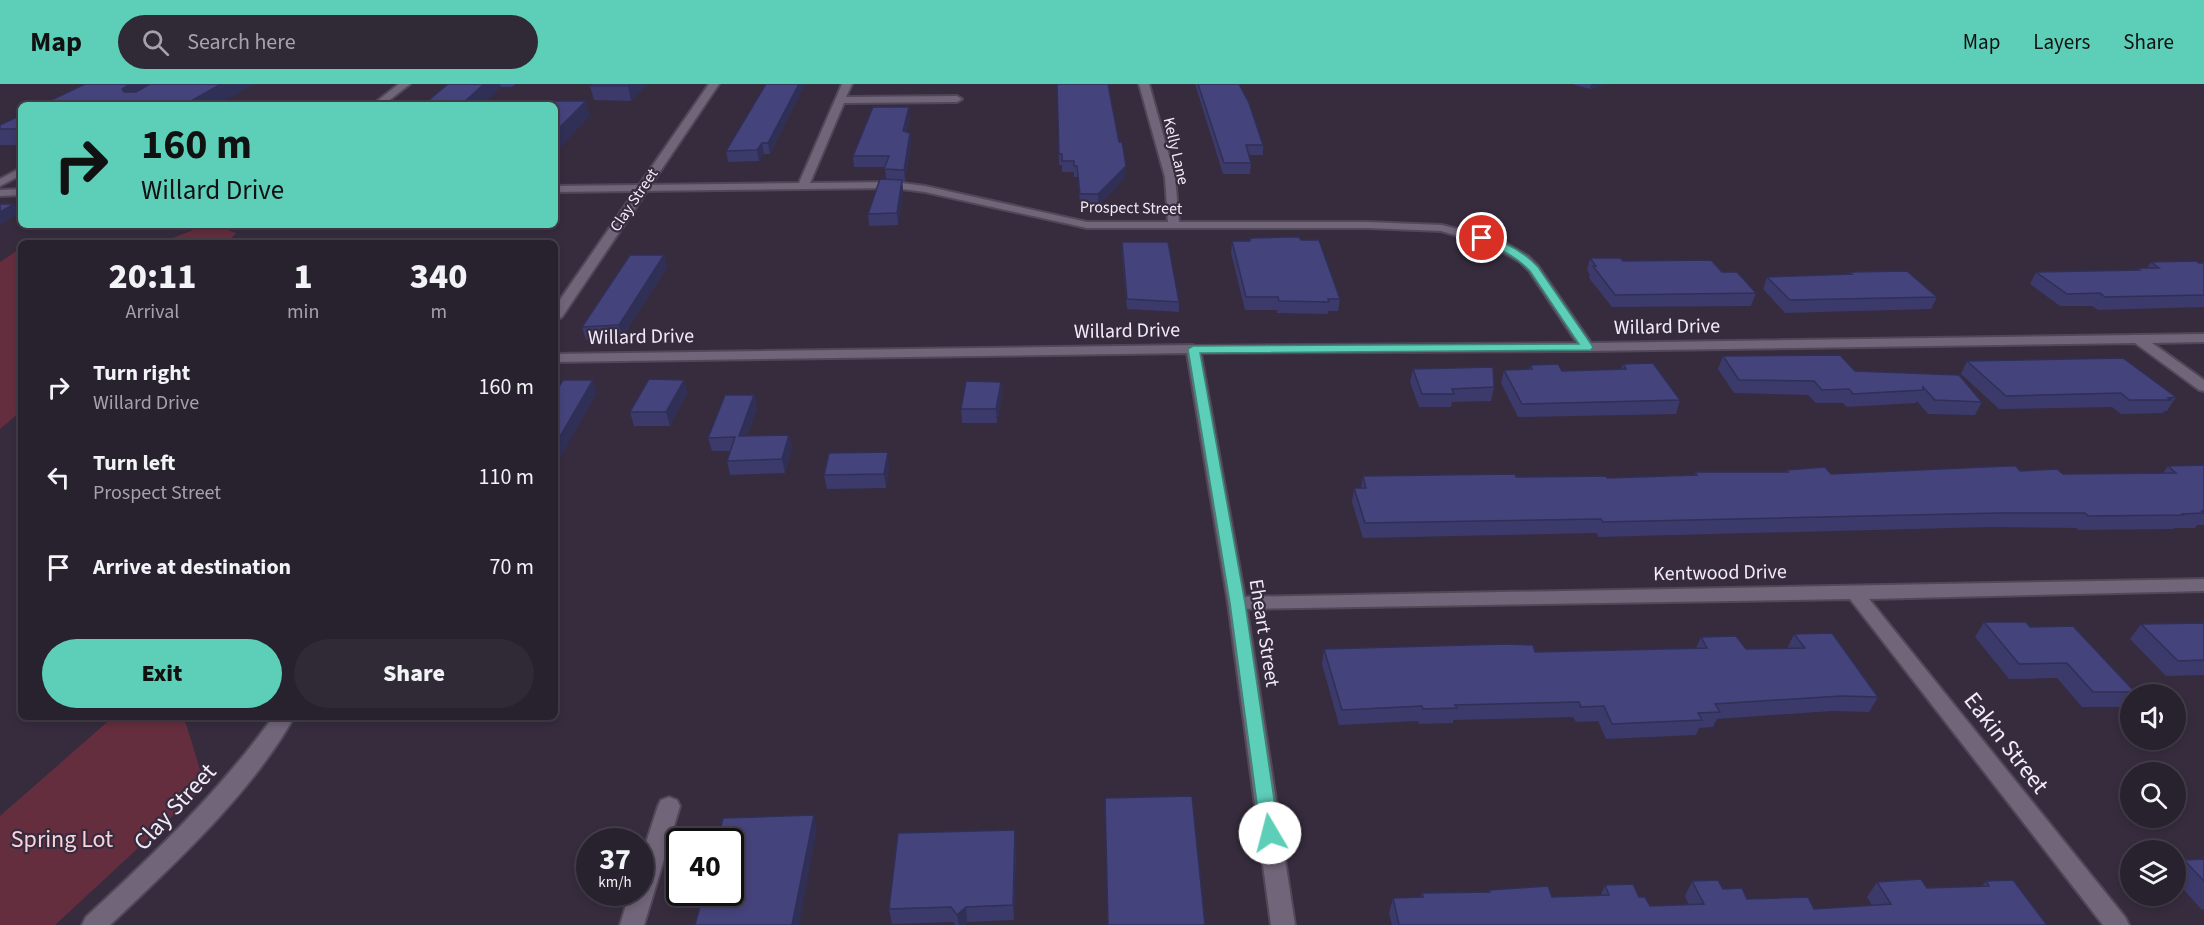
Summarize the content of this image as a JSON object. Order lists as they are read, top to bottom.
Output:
{
  "streets": {
    "street": [
      "Kelly Lane",
      "Clay Street",
      "Prospect Street",
      "Willard Drive",
      "Kentwood Drive",
      "Eheart Street",
      "Eakin Street"
    ]
  },
  "crossings": [
    ["Kelly Lane", "Prospect Street"],
    ["Clay Street", "Prospect Street"],
    ["Prospect Street", "Willard Drive"],
    ["Willard Drive", "Eheart Street"],
    ["Kentwood Drive", "Eheart Street"],
    ["Kentwood Drive", "Eakin Street"]
  ],
  "parks": ["Spring Lot"],
  "page": {
    "header": "Map",
    "search": "Search here",
    "nav": ["Map", "Layers", "Share"],
    "turn": ["160 m", "Willard Drive"],
    "eta": [
      "20:11",
      "Arrival",
      "1",
      "min",
      "340",
      "m"
    ],
    "list": [
      {
        "name": "Turn right",
        "note": "Willard Drive",
        "value": "160 m"
      },
      {
        "name": "Turn left",
        "note": "Prospect Street",
        "value": "110 m"
      },
      {
        "name": "Arrive at destination",
        "value": "70 m"
      }
    ],
    "buttons": ["Exit", "Share"],
    "speed": "37 km/h",
    "limit": "40"
  }
}
